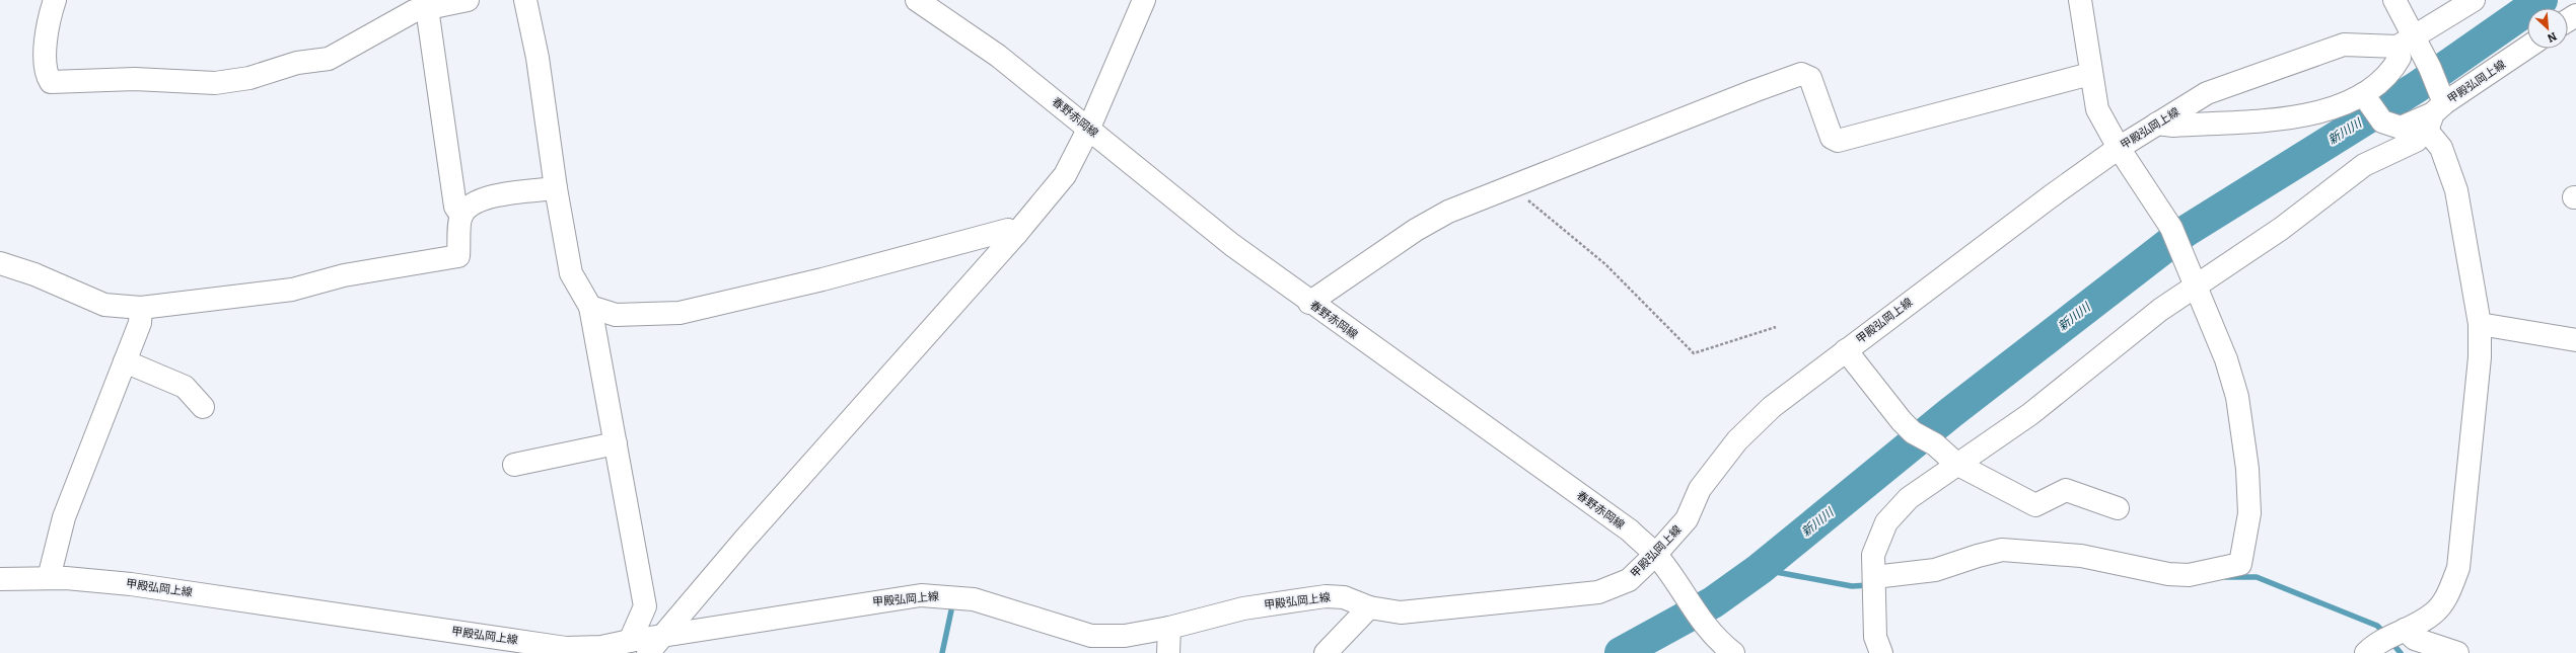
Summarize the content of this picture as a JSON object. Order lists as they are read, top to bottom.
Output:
{
  "streets": {
    "street": ["甲殿弘岡上線", "春野赤岡線"]
  },
  "crossings": [
    ["甲殿弘岡上線", "春野赤岡線"]
  ],
  "water": ["新川川"],
  "north": "bottom right"
}
